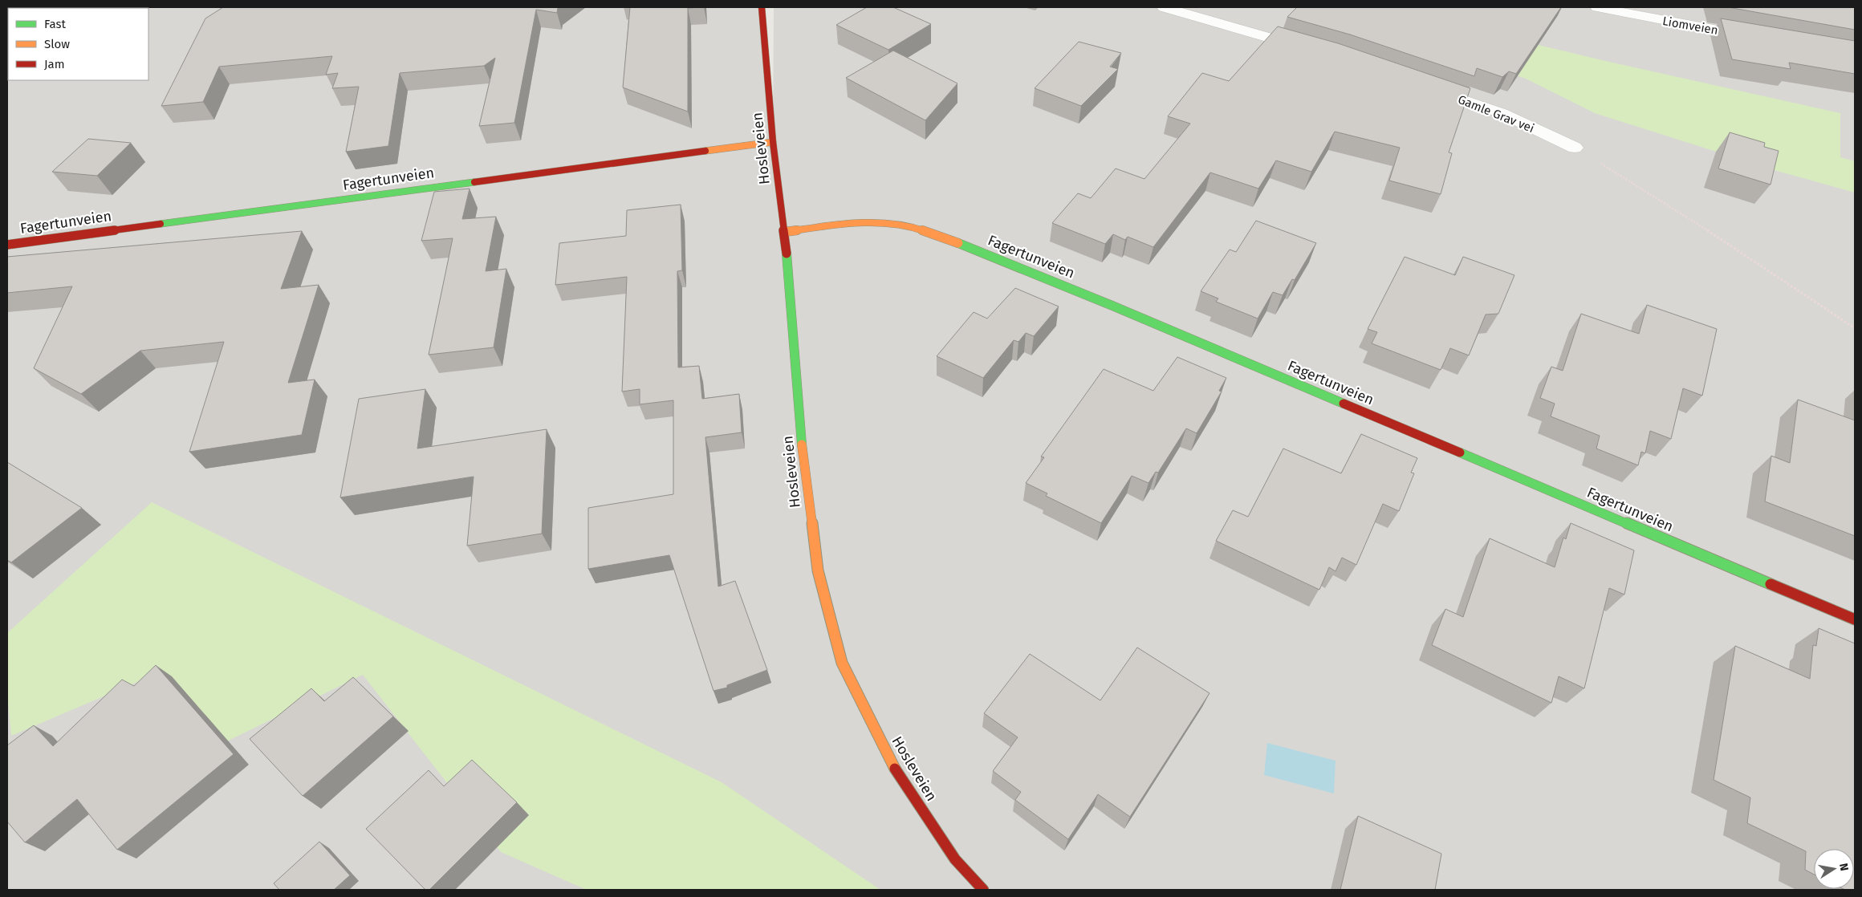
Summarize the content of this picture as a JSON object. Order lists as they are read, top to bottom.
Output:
{
  "streets": {
    "street": [
      "Liomveien",
      "Gamle Grav vei",
      "Hosleveien",
      "Fagertunveien"
    ]
  },
  "crossings": [
    ["Hosleveien", "Fagertunveien"]
  ],
  "legend": ["Fast", "Slow", "Jam"],
  "north": "right"
}
